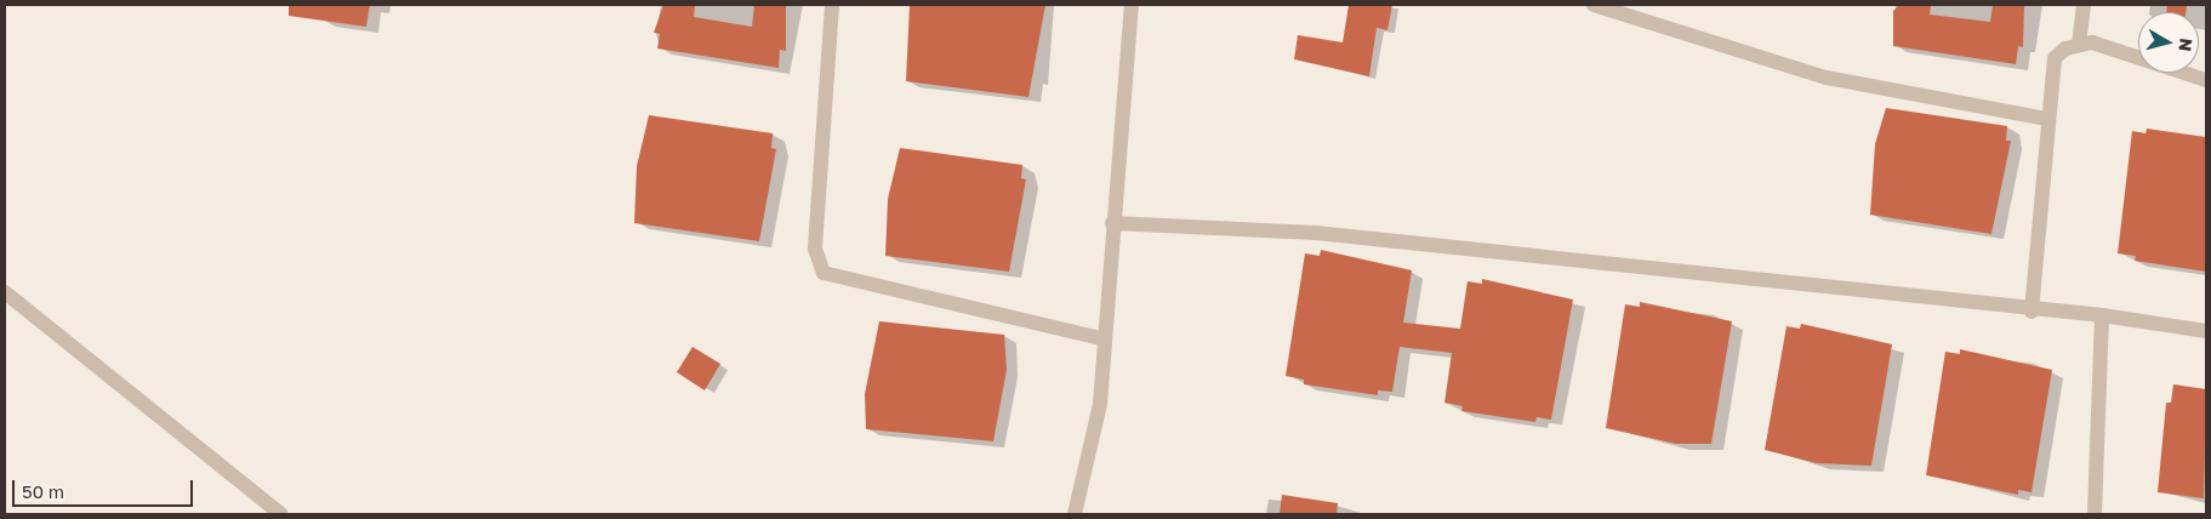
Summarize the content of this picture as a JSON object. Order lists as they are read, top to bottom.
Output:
{
  "scale_bar": "50 m",
  "north": "right"
}
